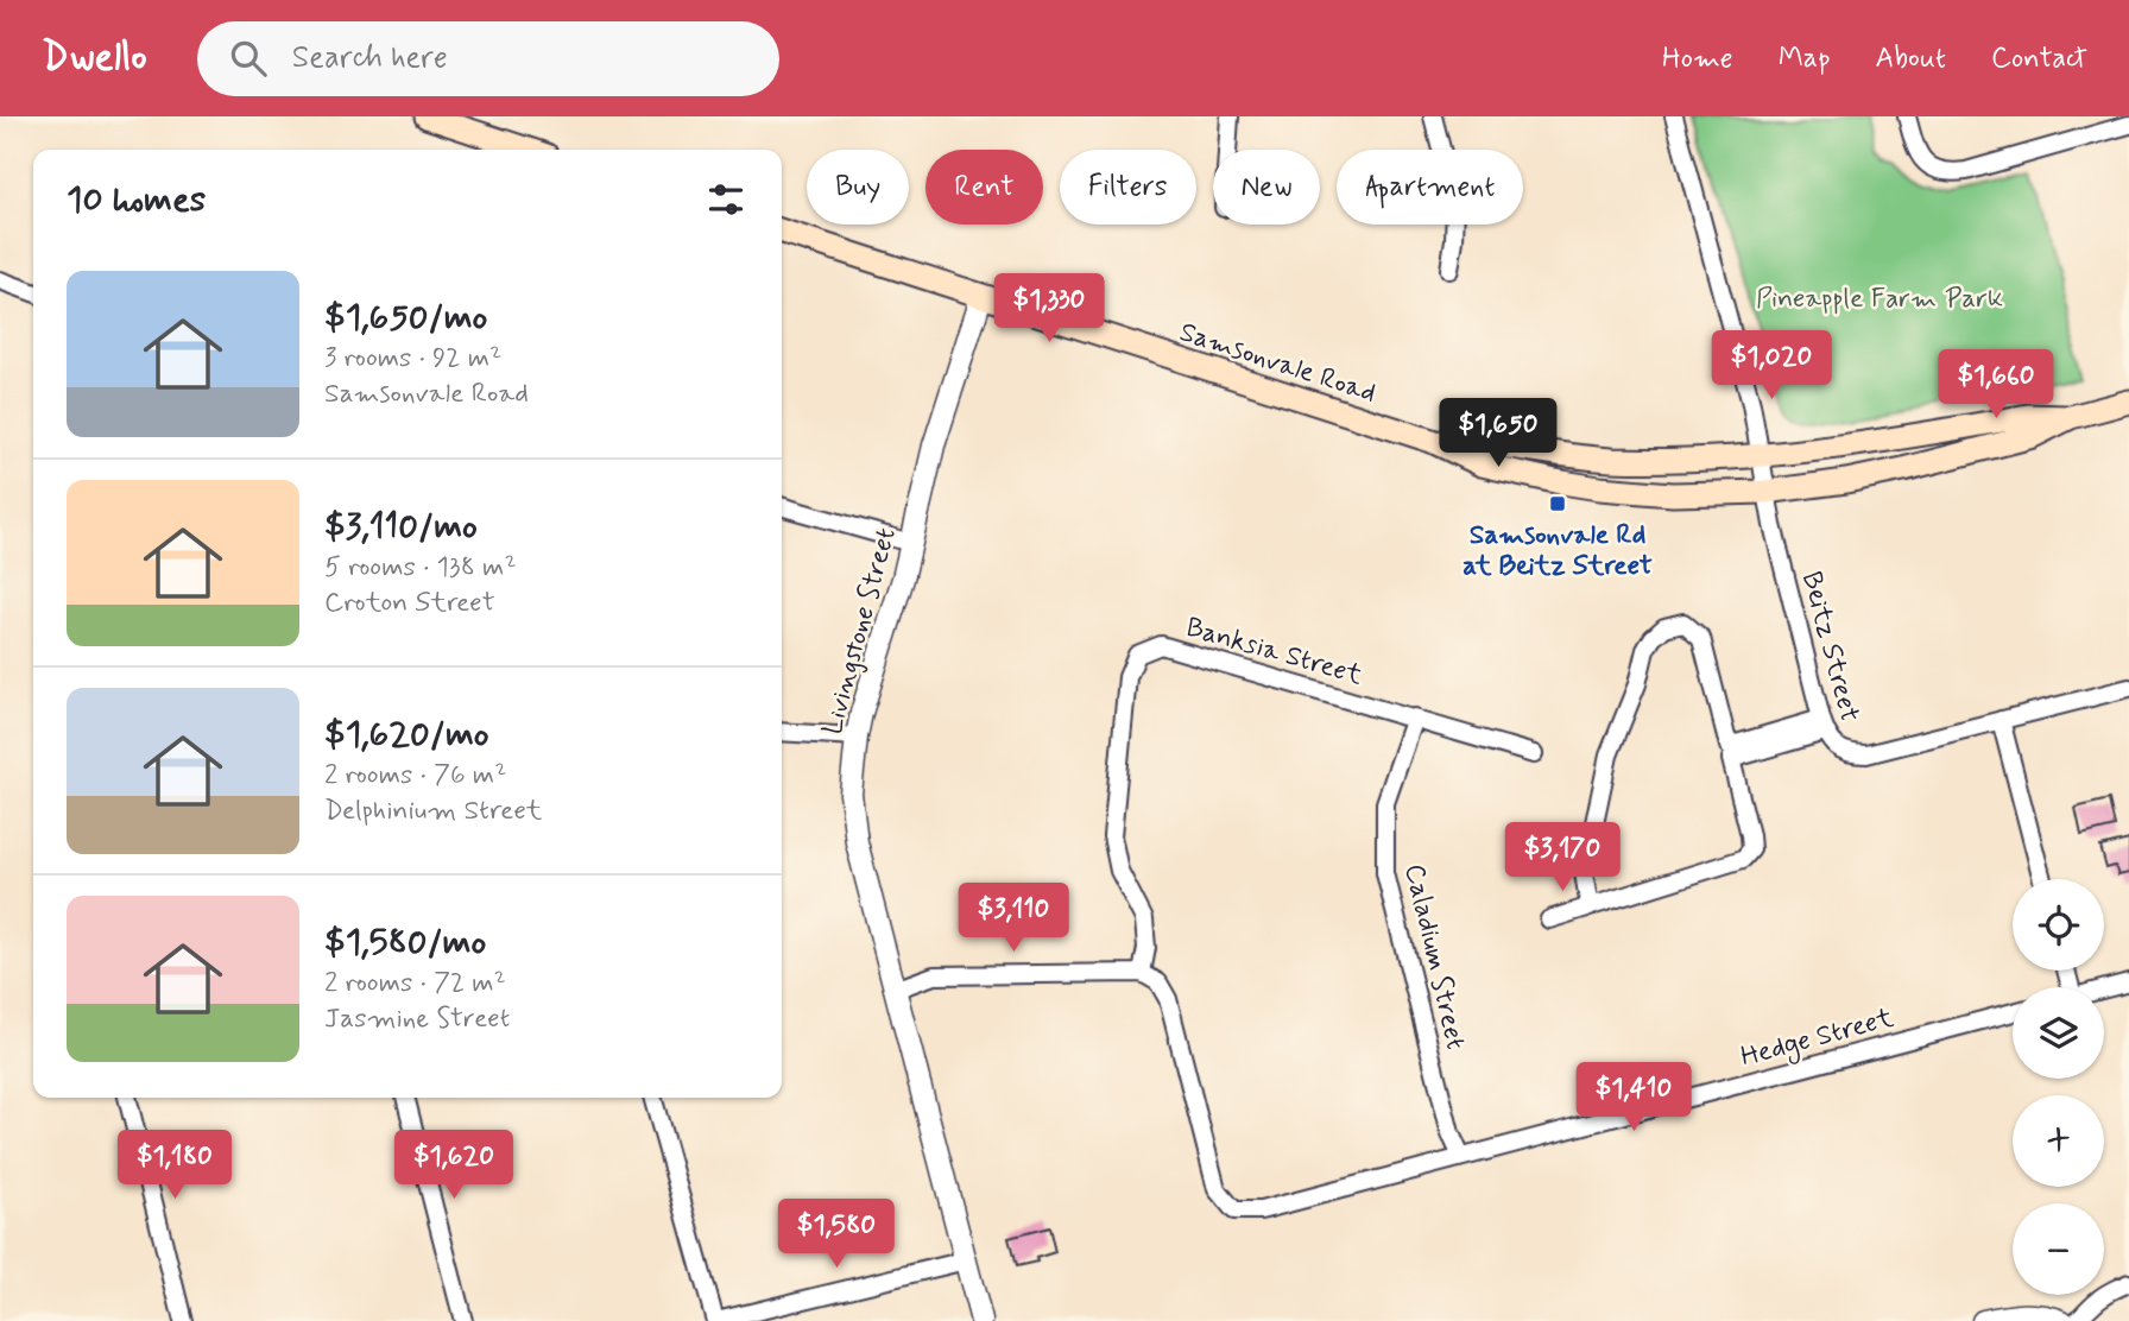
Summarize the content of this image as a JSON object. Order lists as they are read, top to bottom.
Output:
{
  "streets": {
    "main road": ["Samsonvale Road"],
    "street": [
      "Livingstone Street",
      "Beitz Street",
      "Banksia Street",
      "Caladium Street",
      "Hedge Street"
    ]
  },
  "crossings": [
    ["Samsonvale Road", "Livingstone Street"],
    ["Samsonvale Road", "Beitz Street"],
    ["Banksia Street", "Caladium Street"],
    ["Banksia Street", "Hedge Street"],
    ["Caladium Street", "Hedge Street"]
  ],
  "parks": ["Pineapple Farm Park"],
  "places": {
    "transit": ["Samsonvale Rd at Beitz Street"]
  },
  "page": {
    "header": "Dwello",
    "search": "Search here",
    "nav": [
      "Home",
      "Map",
      "About",
      "Contact"
    ],
    "chip": [
      "Buy",
      "Rent",
      "Filters",
      "New",
      "Apartment"
    ],
    "heading": "10 homes",
    "list": [
      {
        "name": "$1,650/mo",
        "note": "3 rooms · 92 m² · Samsonvale Road"
      },
      {
        "name": "$3,110/mo",
        "note": "5 rooms · 138 m² · Croton Street"
      },
      {
        "name": "$1,620/mo",
        "note": "2 rooms · 76 m² · Delphinium Street"
      },
      {
        "name": "$1,580/mo",
        "note": "2 rooms · 72 m² · Jasmine Street"
      }
    ],
    "price": [
      "$1,330",
      "$1,020",
      "$1,660",
      "$1,650",
      "$3,170",
      "$3,110",
      "$1,410",
      "$1,180",
      "$1,620",
      "$1,580"
    ],
    "map_buttons": ["+", "−"]
  }
}
